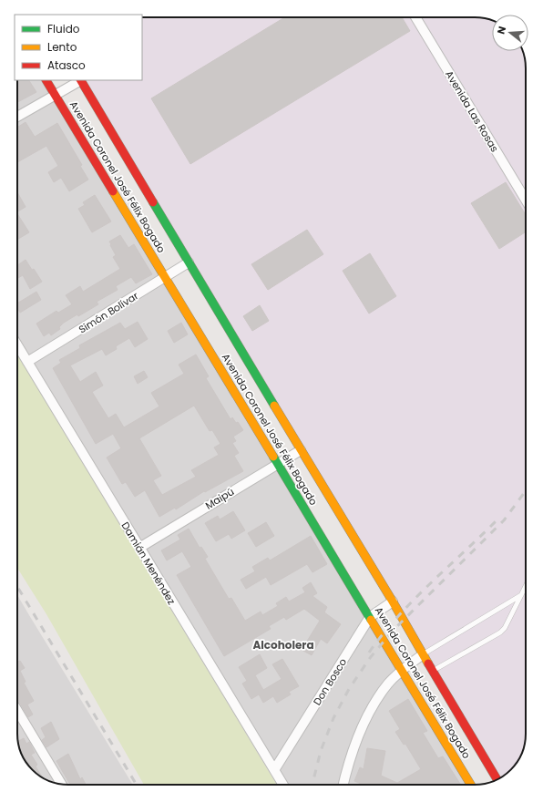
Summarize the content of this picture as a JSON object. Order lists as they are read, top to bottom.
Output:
{
  "streets": {
    "main road": ["Avenida Coronel José Félix Bogado"],
    "street": [
      "Avenida Las Rosas",
      "Simón Bolívar",
      "Maipú",
      "Damián Menéndez",
      "Don Bosco"
    ]
  },
  "crossings": [
    ["Avenida Coronel José Félix Bogado", "Simón Bolívar"],
    ["Avenida Coronel José Félix Bogado", "Maipú"],
    ["Avenida Coronel José Félix Bogado", "Don Bosco"],
    ["Simón Bolívar", "Damián Menéndez"],
    ["Maipú", "Damián Menéndez"],
    ["Damián Menéndez", "Don Bosco"]
  ],
  "districts": ["Alcoholera"],
  "legend": ["Fluido", "Lento", "Atasco"],
  "north": "left"
}
